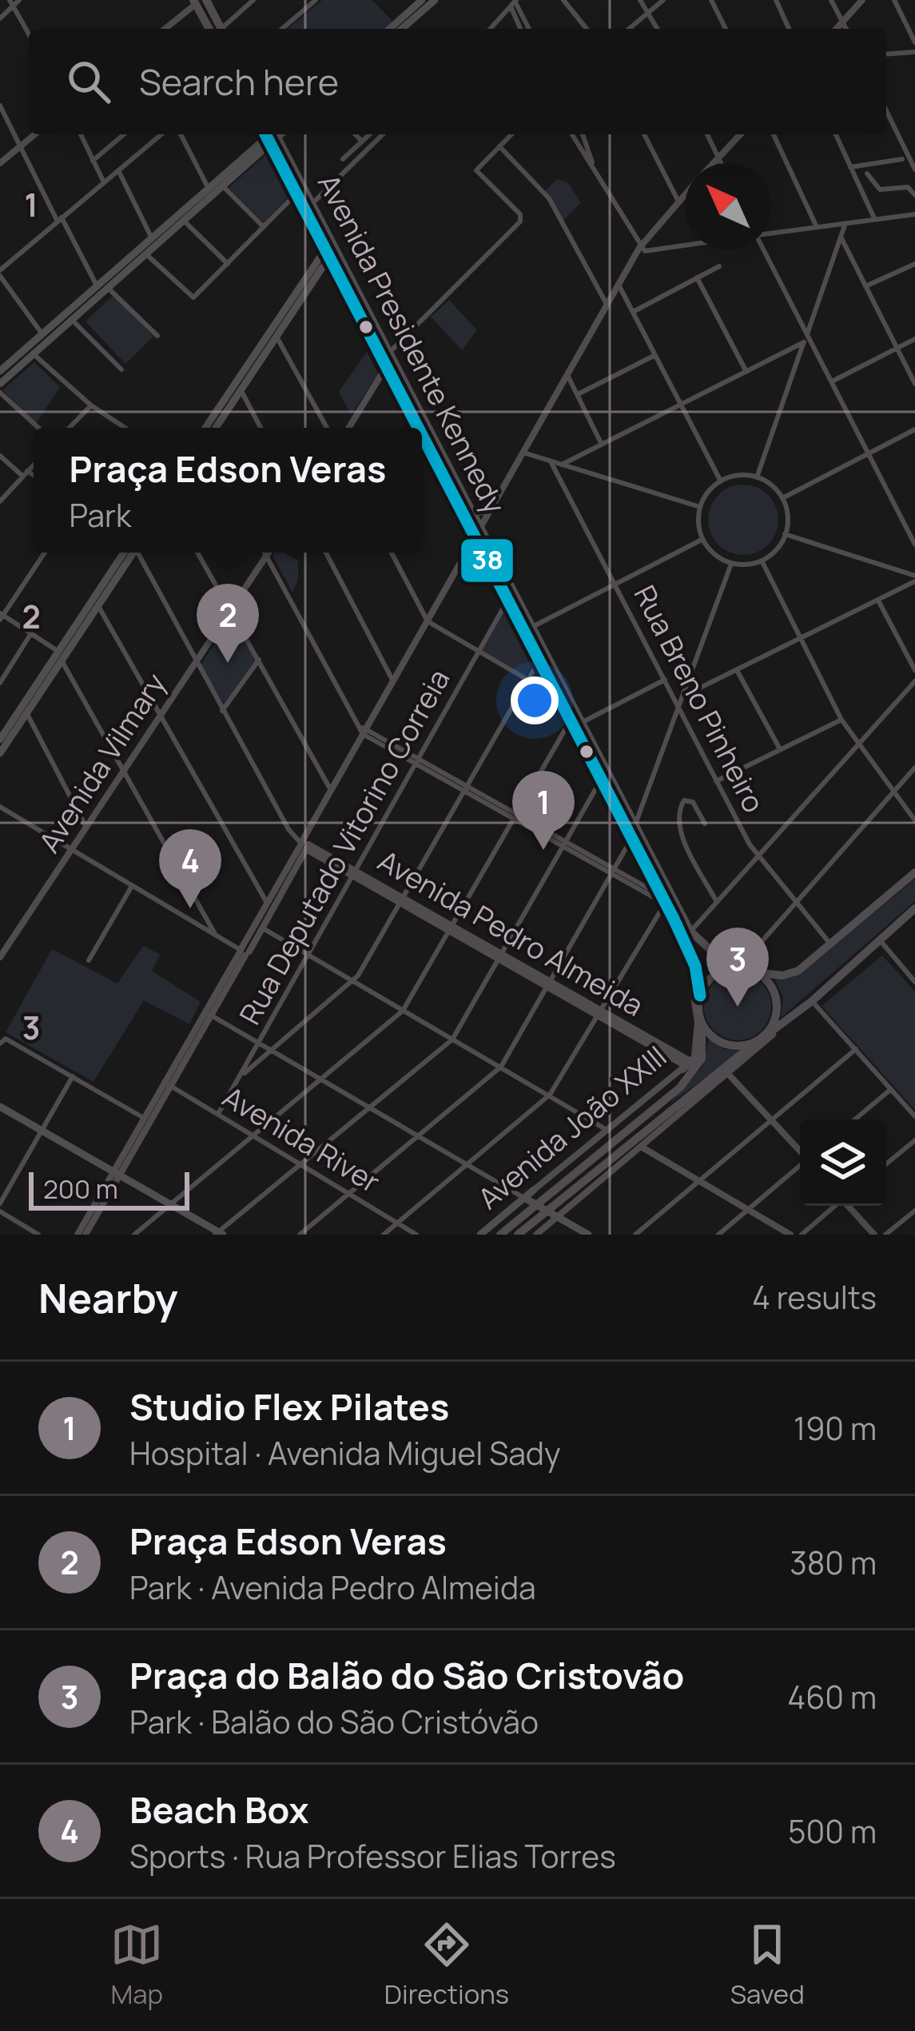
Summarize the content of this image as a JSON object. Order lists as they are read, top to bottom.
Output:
{
  "streets": {
    "main road": ["Avenida Presidente Kennedy", "Avenida João XXIII"],
    "street": [
      "Rua Breno Pinheiro",
      "Avenida Vilmary",
      "Rua Deputado Vitorino Correia",
      "Avenida Pedro Almeida",
      "Avenida River"
    ]
  },
  "crossings": [
    ["Avenida Presidente Kennedy", "Rua Deputado Vitorino Correia"],
    ["Avenida Presidente Kennedy", "Avenida João XXIII"],
    ["Avenida Vilmary", "Avenida Pedro Almeida"],
    ["Rua Deputado Vitorino Correia", "Avenida Pedro Almeida"],
    ["Rua Deputado Vitorino Correia", "Avenida River"],
    ["Avenida Pedro Almeida", "Avenida João XXIII"]
  ],
  "lines": ["transit line 38"],
  "scale_bar": "200 m",
  "north": "top left",
  "page": {
    "search": "Search here",
    "popup": ["Praça Edson Veras", "Park"],
    "pins": [
      "2",
      "1",
      "4",
      "3"
    ],
    "scale": "200 m",
    "heading": ["Nearby", "4 results"],
    "list": [
      {
        "mark": "1",
        "name": "Studio Flex Pilates",
        "note": "Hospital · Avenida Miguel Sady",
        "value": "190 m"
      },
      {
        "mark": "2",
        "name": "Praça Edson Veras",
        "note": "Park · Avenida Pedro Almeida",
        "value": "380 m"
      },
      {
        "mark": "3",
        "name": "Praça do Balão do São Cristovão",
        "note": "Park · Balão do São Cristóvão",
        "value": "460 m"
      },
      {
        "mark": "4",
        "name": "Beach Box",
        "note": "Sports · Rua Professor Elias Torres",
        "value": "500 m"
      }
    ],
    "nav": ["Map", "Directions", "Saved"]
  },
  "grid": {
    "rows": ["1", "2", "3"]
  }
}
